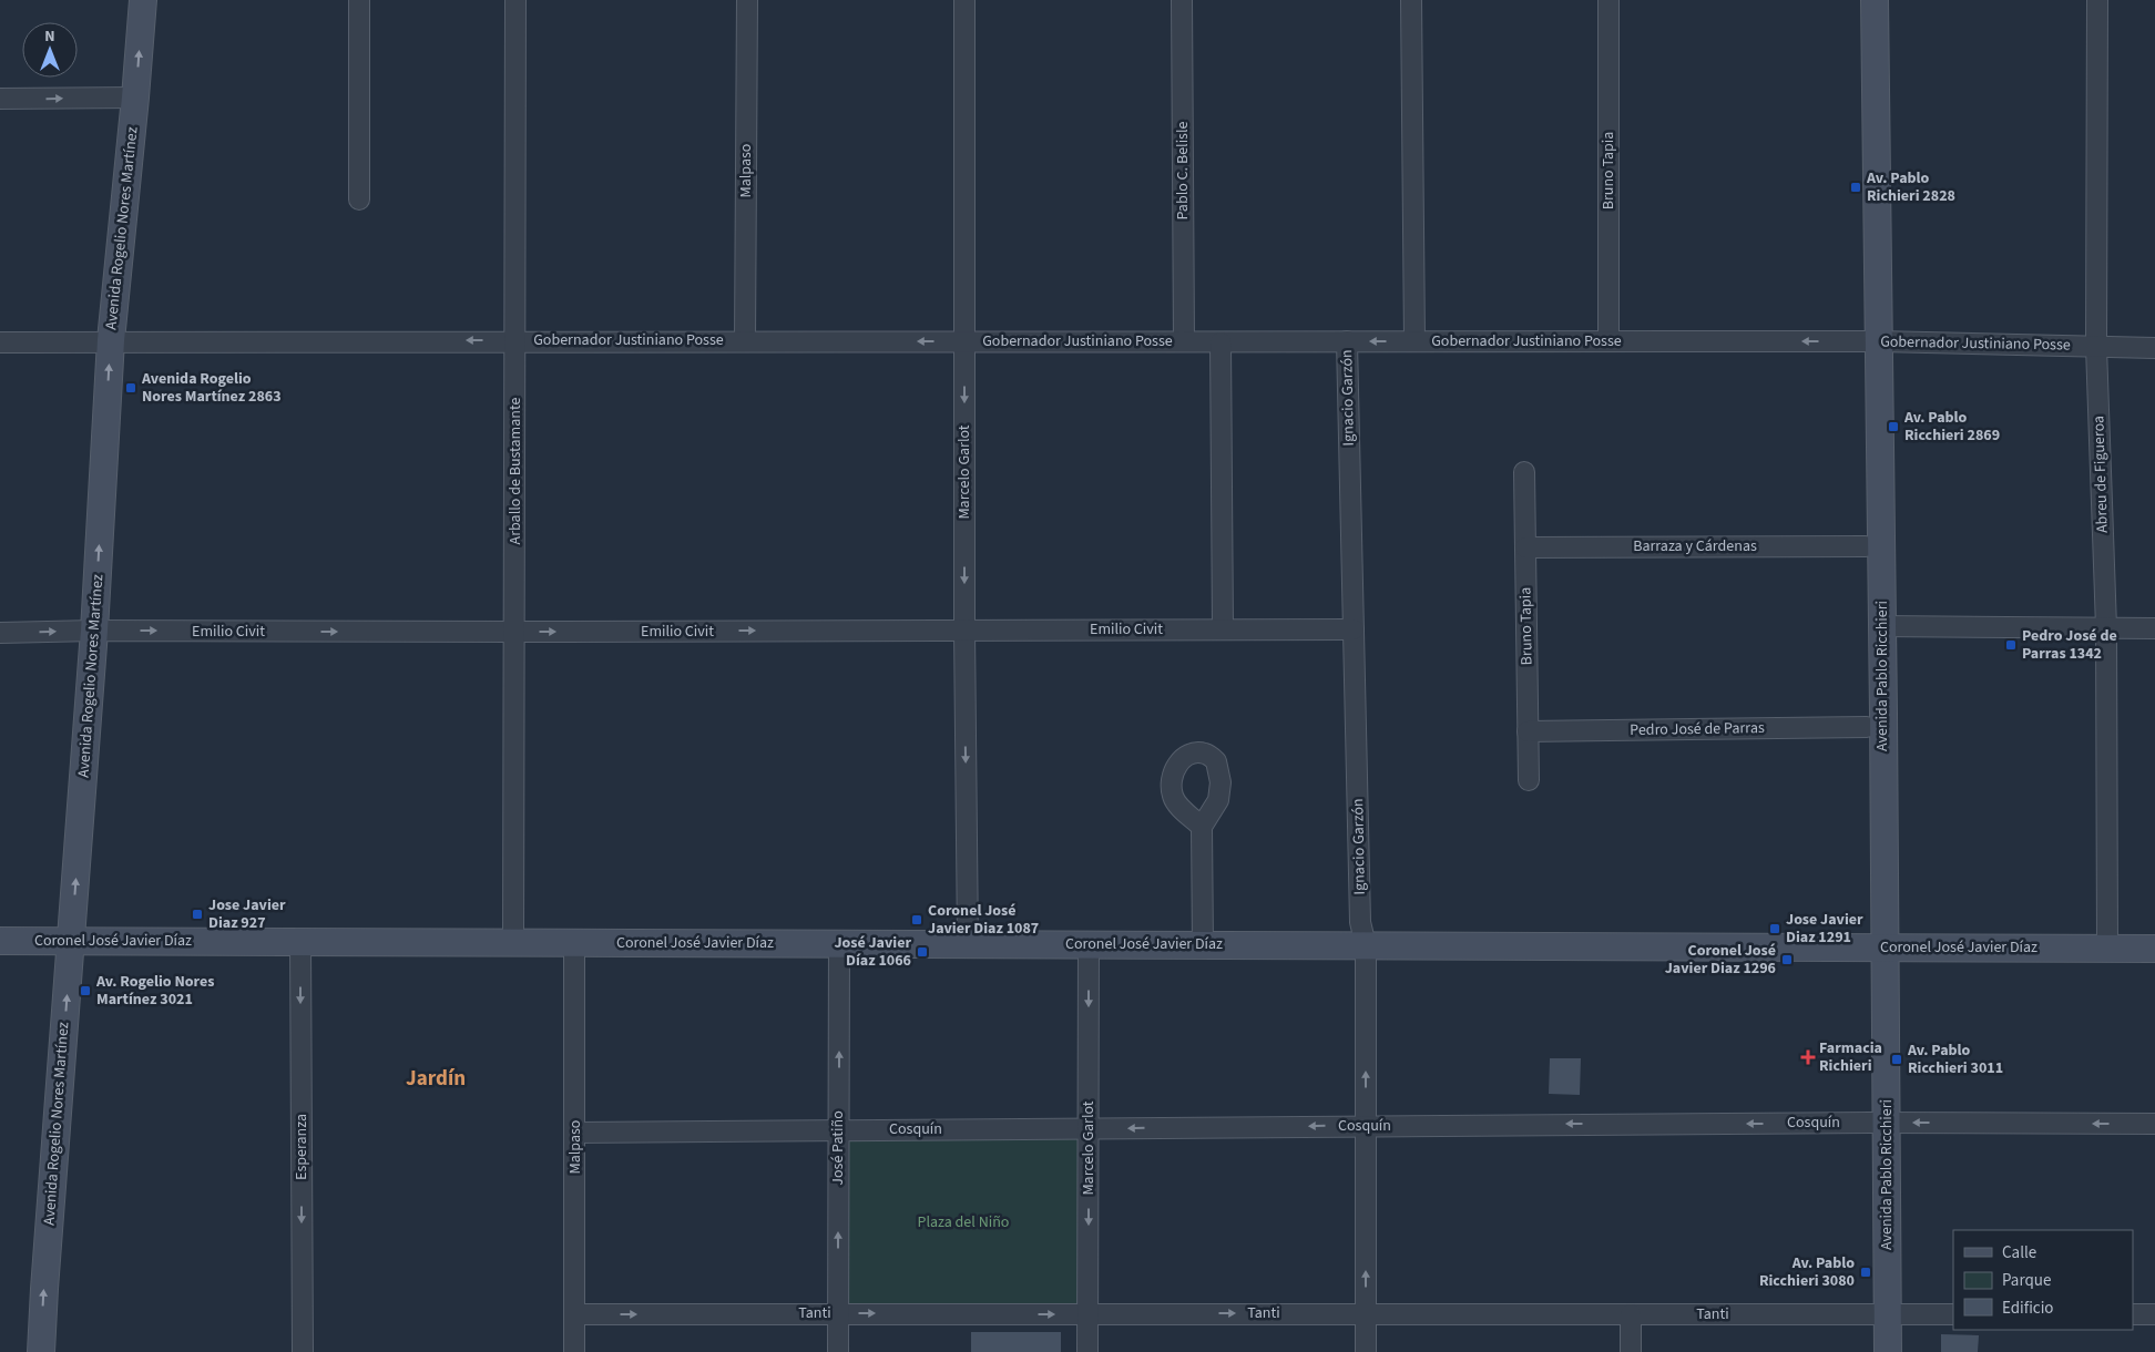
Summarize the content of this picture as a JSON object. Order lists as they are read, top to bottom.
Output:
{
  "streets": {
    "main road": ["Avenida Rogelio Nores Martínez", "Avenida Pablo Ricchieri", "Coronel José Javier Díaz"],
    "street": [
      "Malpaso",
      "Pablo C. Belisle",
      "Bruno Tapia",
      "Gobernador Justiniano Posse",
      "Ignacio Garzón",
      "Arballo de Bustamante",
      "Marcelo Garlot",
      "Abreu de Figueroa",
      "Barraza y Cárdenas",
      "Emilio Civit",
      "Pedro José de Parras",
      "Cosquín",
      "Esperanza",
      "José Patiño",
      "Tanti"
    ]
  },
  "crossings": [
    ["Malpaso", "Gobernador Justiniano Posse"],
    ["Malpaso", "Coronel José Javier Díaz"],
    ["Malpaso", "Cosquín"],
    ["Malpaso", "Tanti"],
    ["Pablo C. Belisle", "Gobernador Justiniano Posse"],
    ["Bruno Tapia", "Gobernador Justiniano Posse"],
    ["Bruno Tapia", "Barraza y Cárdenas"],
    ["Bruno Tapia", "Pedro José de Parras"],
    ["Avenida Rogelio Nores Martínez", "Gobernador Justiniano Posse"],
    ["Avenida Rogelio Nores Martínez", "Emilio Civit"],
    ["Avenida Rogelio Nores Martínez", "Coronel José Javier Díaz"],
    ["Gobernador Justiniano Posse", "Ignacio Garzón"],
    ["Gobernador Justiniano Posse", "Arballo de Bustamante"],
    ["Gobernador Justiniano Posse", "Marcelo Garlot"],
    ["Gobernador Justiniano Posse", "Abreu de Figueroa"],
    ["Gobernador Justiniano Posse", "Avenida Pablo Ricchieri"],
    ["Ignacio Garzón", "Emilio Civit"],
    ["Ignacio Garzón", "Coronel José Javier Díaz"],
    ["Ignacio Garzón", "Cosquín"],
    ["Ignacio Garzón", "Tanti"],
    ["Arballo de Bustamante", "Emilio Civit"],
    ["Arballo de Bustamante", "Coronel José Javier Díaz"],
    ["Marcelo Garlot", "Emilio Civit"],
    ["Marcelo Garlot", "Coronel José Javier Díaz"],
    ["Marcelo Garlot", "Cosquín"],
    ["Marcelo Garlot", "Tanti"],
    ["Abreu de Figueroa", "Coronel José Javier Díaz"],
    ["Barraza y Cárdenas", "Avenida Pablo Ricchieri"],
    ["Avenida Pablo Ricchieri", "Pedro José de Parras"],
    ["Avenida Pablo Ricchieri", "Coronel José Javier Díaz"],
    ["Avenida Pablo Ricchieri", "Cosquín"],
    ["Avenida Pablo Ricchieri", "Tanti"],
    ["Coronel José Javier Díaz", "Esperanza"],
    ["Coronel José Javier Díaz", "José Patiño"],
    ["Cosquín", "José Patiño"],
    ["José Patiño", "Tanti"]
  ],
  "one_way": [
    "Avenida Rogelio Nores Martínez",
    "Gobernador Justiniano Posse",
    "Ignacio Garzón",
    "Marcelo Garlot",
    "Emilio Civit",
    "Cosquín",
    "Esperanza",
    "José Patiño",
    "Tanti"
  ],
  "districts": ["Jardín"],
  "parks": ["Plaza del Niño"],
  "places": {
    "transit": [
      "Av. Pablo Richieri 2828",
      "Avenida Rogelio Nores Martínez 2863",
      "Av. Pablo Ricchieri 2869",
      "Pedro José de Parras 1342",
      "Jose Javier Diaz 927",
      "Coronel José Javier Diaz 1087",
      "Jose Javier Diaz 1291",
      "José Javier Díaz 1066",
      "Coronel José Javier Diaz 1296",
      "Av. Rogelio Nores Martínez 3021",
      "Av. Pablo Ricchieri 3011",
      "Av. Pablo Ricchieri 3080"
    ],
    "health": ["Farmacia Richieri"]
  },
  "legend": ["Calle", "Parque", "Edificio"],
  "north": "top"
}
